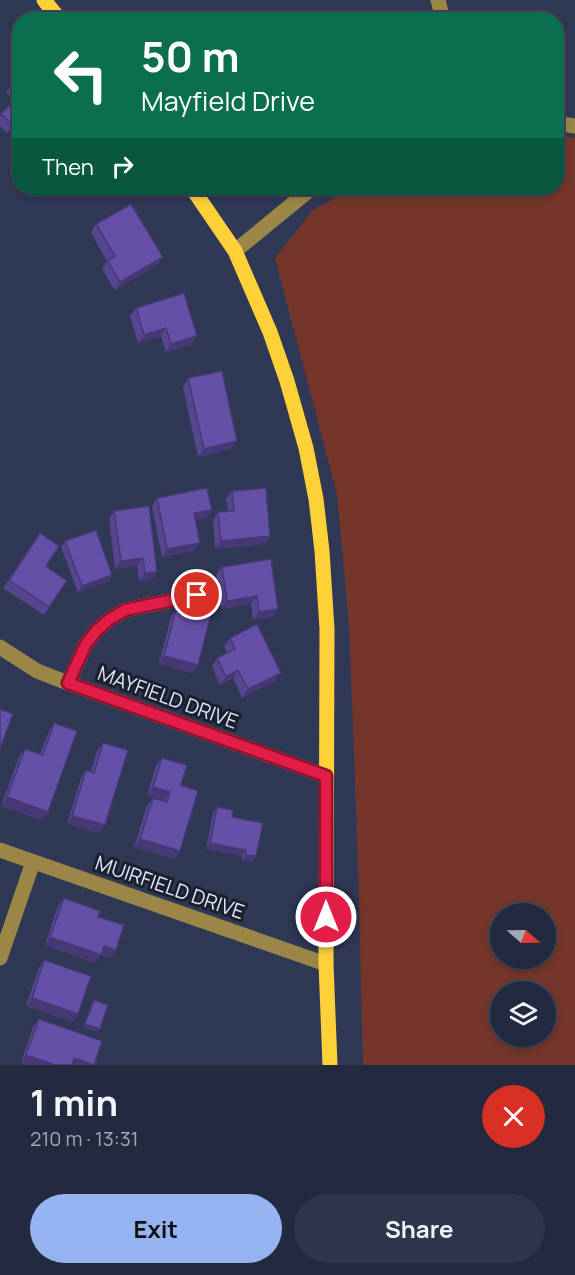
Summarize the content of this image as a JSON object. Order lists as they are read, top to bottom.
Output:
{
  "streets": {
    "street": ["MAYFIELD DRIVE", "MUIRFIELD DRIVE"]
  },
  "north": "right",
  "page": {
    "turn": ["50 m", "Mayfield Drive"],
    "then": "Then",
    "heading": ["1 min", "210 m · 13:31"],
    "buttons": ["Exit", "Share"]
  }
}
